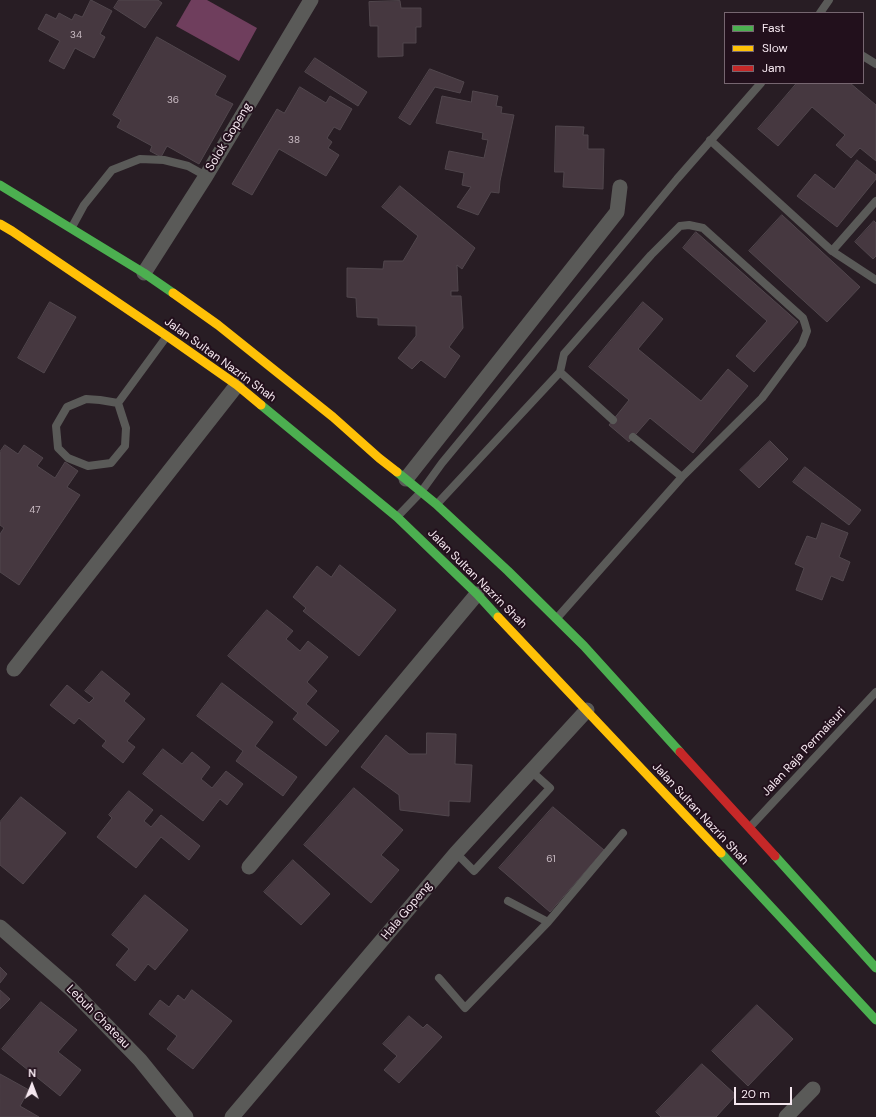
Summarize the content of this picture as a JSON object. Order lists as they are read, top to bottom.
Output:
{
  "streets": {
    "highway": ["Jalan Sultan Nazrin Shah"],
    "street": ["Solok Gopeng", "Hala Gopeng", "Lebuh Chateau"],
    "lane": ["Jalan Raja Permaisuri"]
  },
  "crossings": [
    ["Solok Gopeng", "Jalan Sultan Nazrin Shah"],
    ["Jalan Sultan Nazrin Shah", "Jalan Raja Permaisuri"],
    ["Jalan Sultan Nazrin Shah", "Hala Gopeng"]
  ],
  "house_numbers": [
    "34",
    "36",
    "38",
    "47",
    "61"
  ],
  "legend": ["Fast", "Slow", "Jam"],
  "scale_bar": "20 m",
  "north": "top"
}
